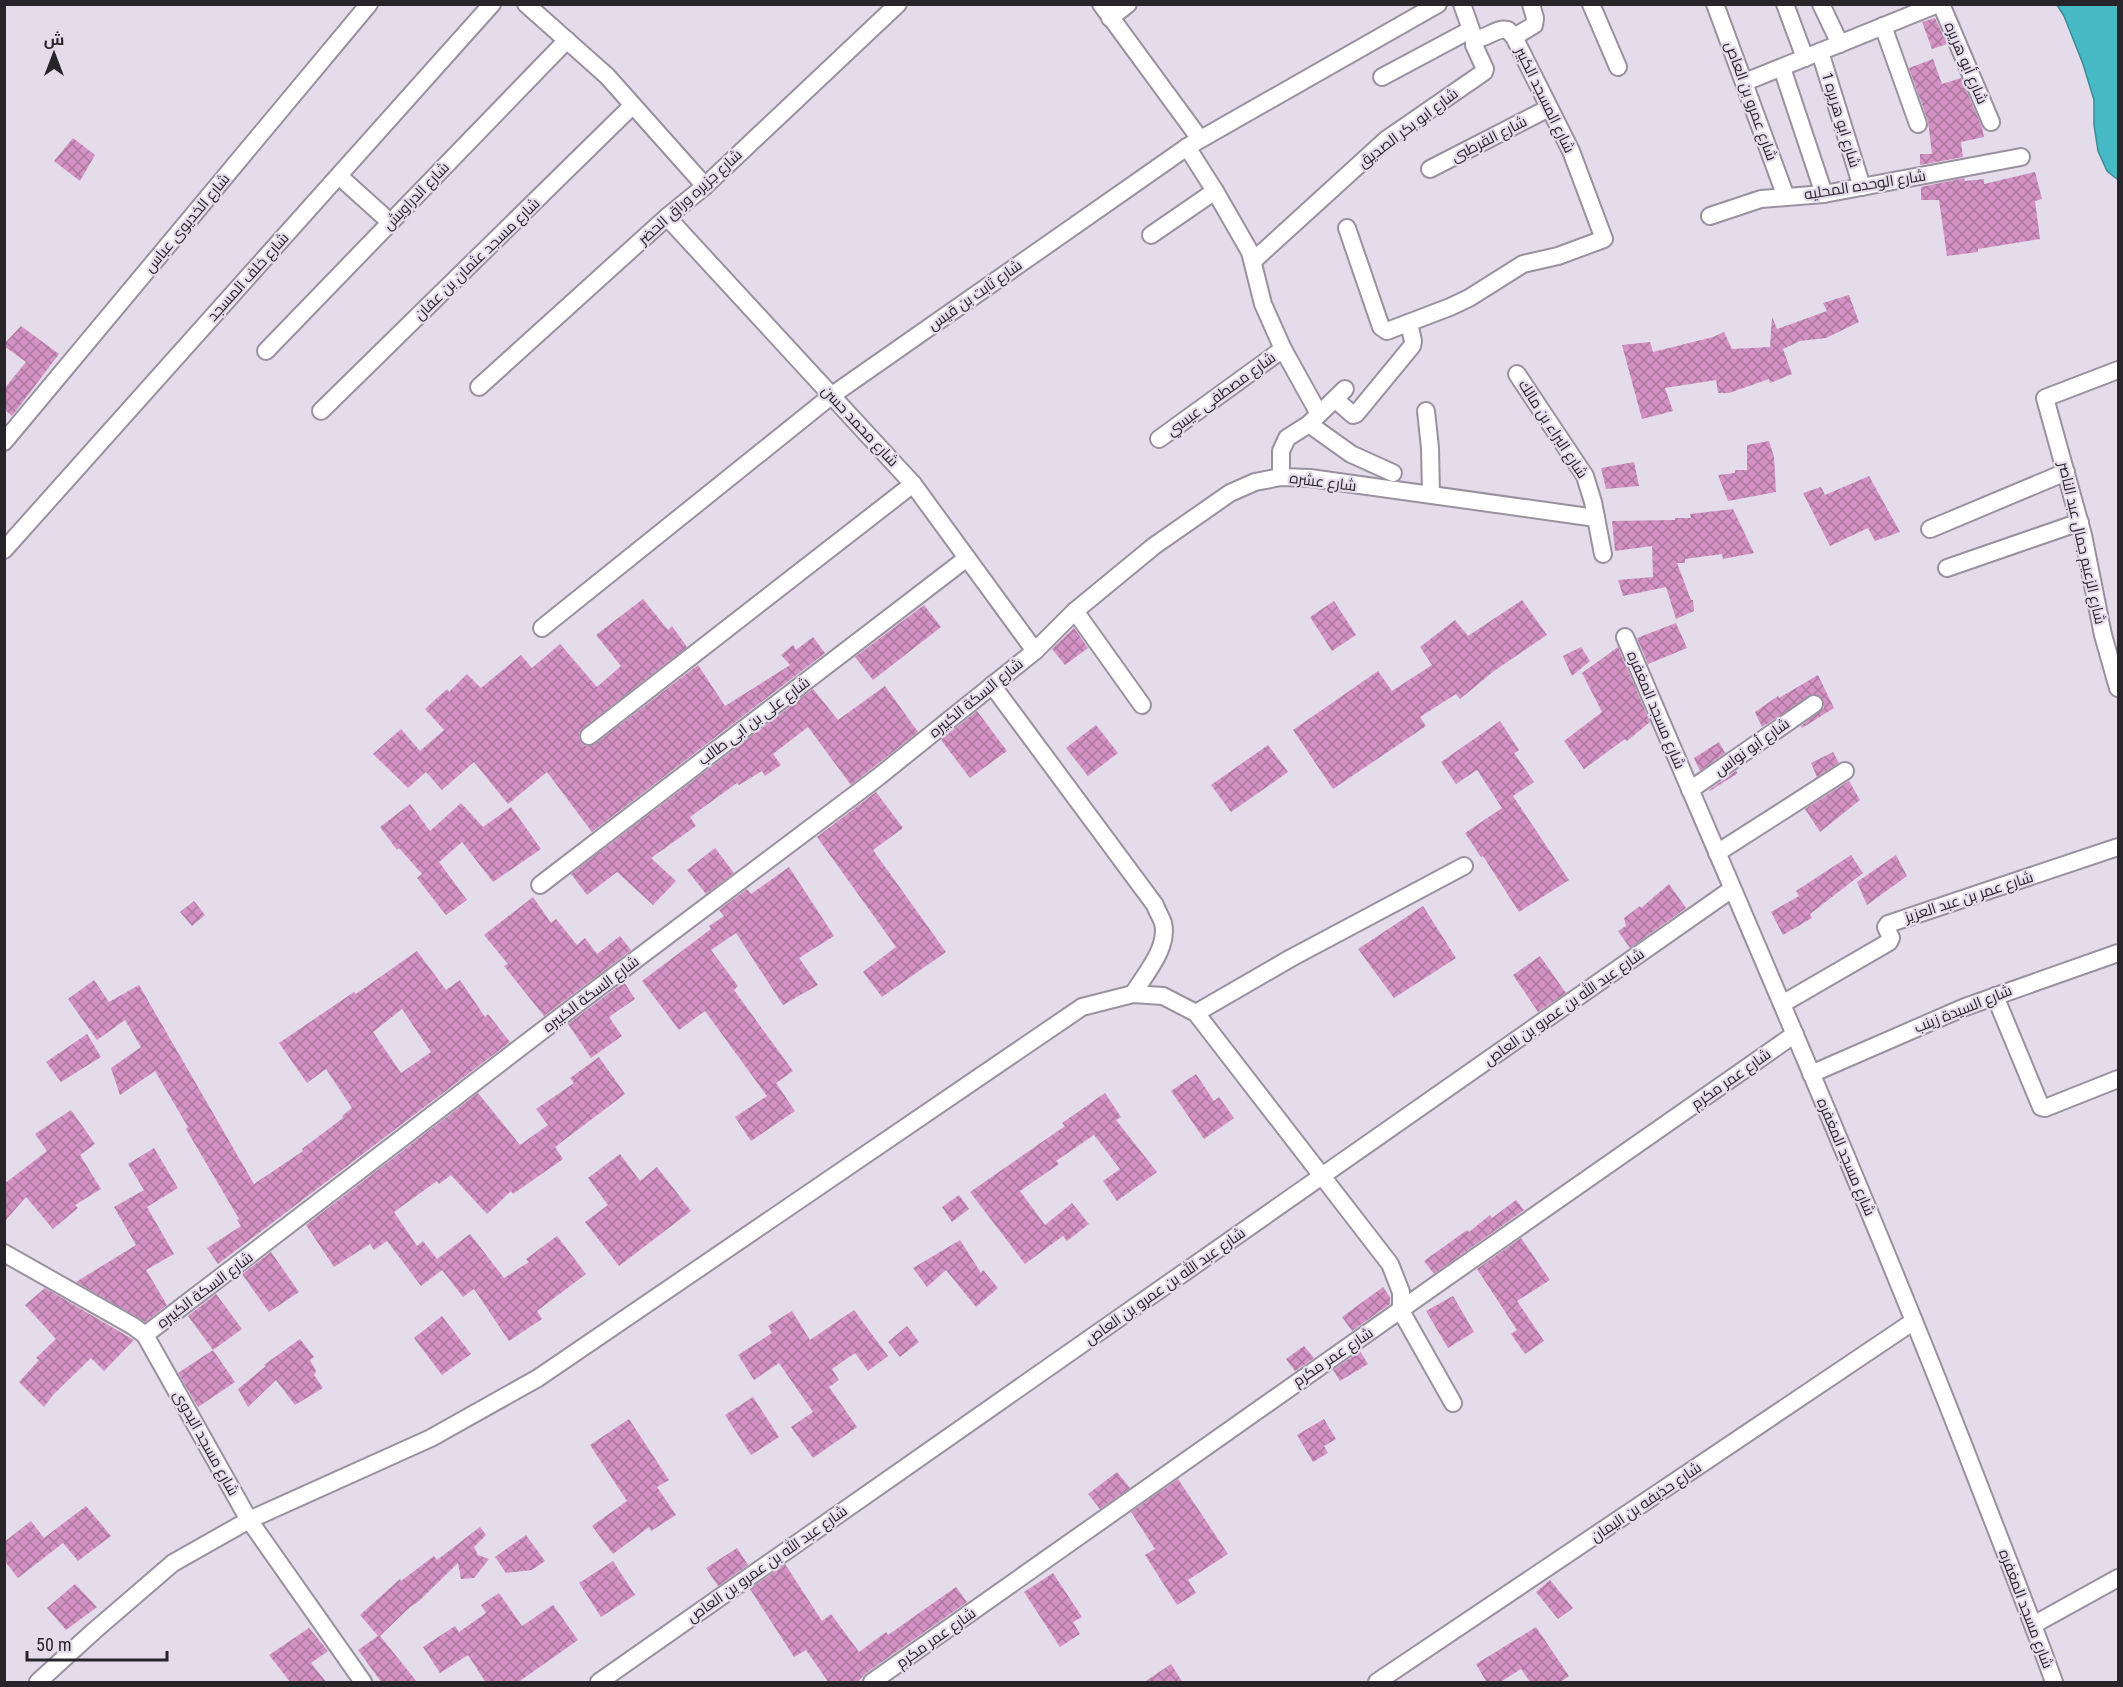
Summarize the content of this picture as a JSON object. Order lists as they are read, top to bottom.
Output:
{
  "streets": {
    "street": [
      "شارع أبو هريره",
      "شارع المسجد الكبير",
      "شارع عمرو بن العاص",
      "شارع ابو هريره 1",
      "شارع ابو بكر الصديق",
      "شارع القرطبى",
      "شارع الوحده المحليه",
      "شارع الدراويش",
      "شارع جزيره وراق الحضر",
      "شارع الخديوى عباس",
      "شارع مسجد عثمان بن عفان",
      "شارع خلف المسجد",
      "شارع ثابت بن قيس",
      "شارع مصطفى عيسي",
      "شارع محمد حسن",
      "شارع البراء بن مالك",
      "شارع عشره",
      "شارع الزعيم جمال عبد الناصر",
      "شارع السكة الكبيره",
      "شارع مسجد المغفره",
      "شارع على بن ابى طالب",
      "شارع أبو نواس",
      "شارع عمر بن عبد العزيز",
      "شارع عبد الله بن عمرو بن العاص",
      "شارع السيدة زينب",
      "شارع عمر مكرم",
      "شارع مسجد البدوى",
      "شارع حذيفه بن اليمان"
    ]
  },
  "crossings": [
    ["شارع المسجد الكبير", "شارع ابو بكر الصديق"],
    ["شارع المسجد الكبير", "شارع القرطبى"],
    ["شارع عمرو بن العاص", "شارع الوحده المحليه"],
    ["شارع ابو هريره 1", "شارع الوحده المحليه"],
    ["شارع جزيره وراق الحضر", "شارع محمد حسن"],
    ["شارع ثابت بن قيس", "شارع محمد حسن"],
    ["شارع محمد حسن", "شارع عشره"],
    ["شارع محمد حسن", "شارع السكة الكبيره"],
    ["شارع محمد حسن", "شارع على بن ابى طالب"],
    ["شارع البراء بن مالك", "شارع عشره"],
    ["شارع عشره", "شارع السكة الكبيره"],
    ["شارع السكة الكبيره", "شارع مسجد البدوى"],
    ["شارع مسجد المغفره", "شارع أبو نواس"],
    ["شارع مسجد المغفره", "شارع عمر بن عبد العزيز"],
    ["شارع مسجد المغفره", "شارع عبد الله بن عمرو بن العاص"],
    ["شارع مسجد المغفره", "شارع السيدة زينب"],
    ["شارع مسجد المغفره", "شارع عمر مكرم"],
    ["شارع مسجد المغفره", "شارع حذيفه بن اليمان"]
  ],
  "scale_bar": "50 m",
  "north": "top"
}
